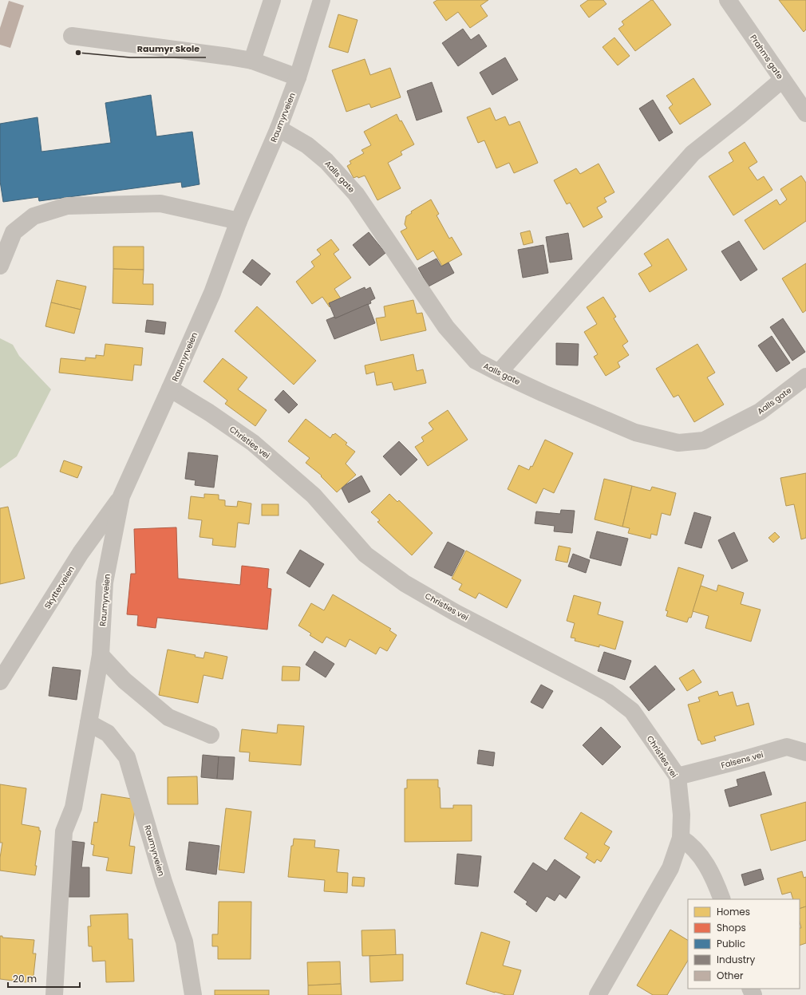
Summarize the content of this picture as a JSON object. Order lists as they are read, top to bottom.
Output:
{
  "streets": {
    "street": [
      "Prahms gate",
      "Raumyrveien",
      "Aalls gate",
      "Christies vei",
      "Skytterveien",
      "Falsens vei"
    ]
  },
  "crossings": [
    ["Raumyrveien", "Aalls gate"],
    ["Raumyrveien", "Christies vei"],
    ["Raumyrveien", "Skytterveien"],
    ["Christies vei", "Falsens vei"]
  ],
  "places": ["Raumyr Skole"],
  "legend": [
    "Homes",
    "Shops",
    "Public",
    "Industry",
    "Other"
  ],
  "scale_bar": "20 m"
}
